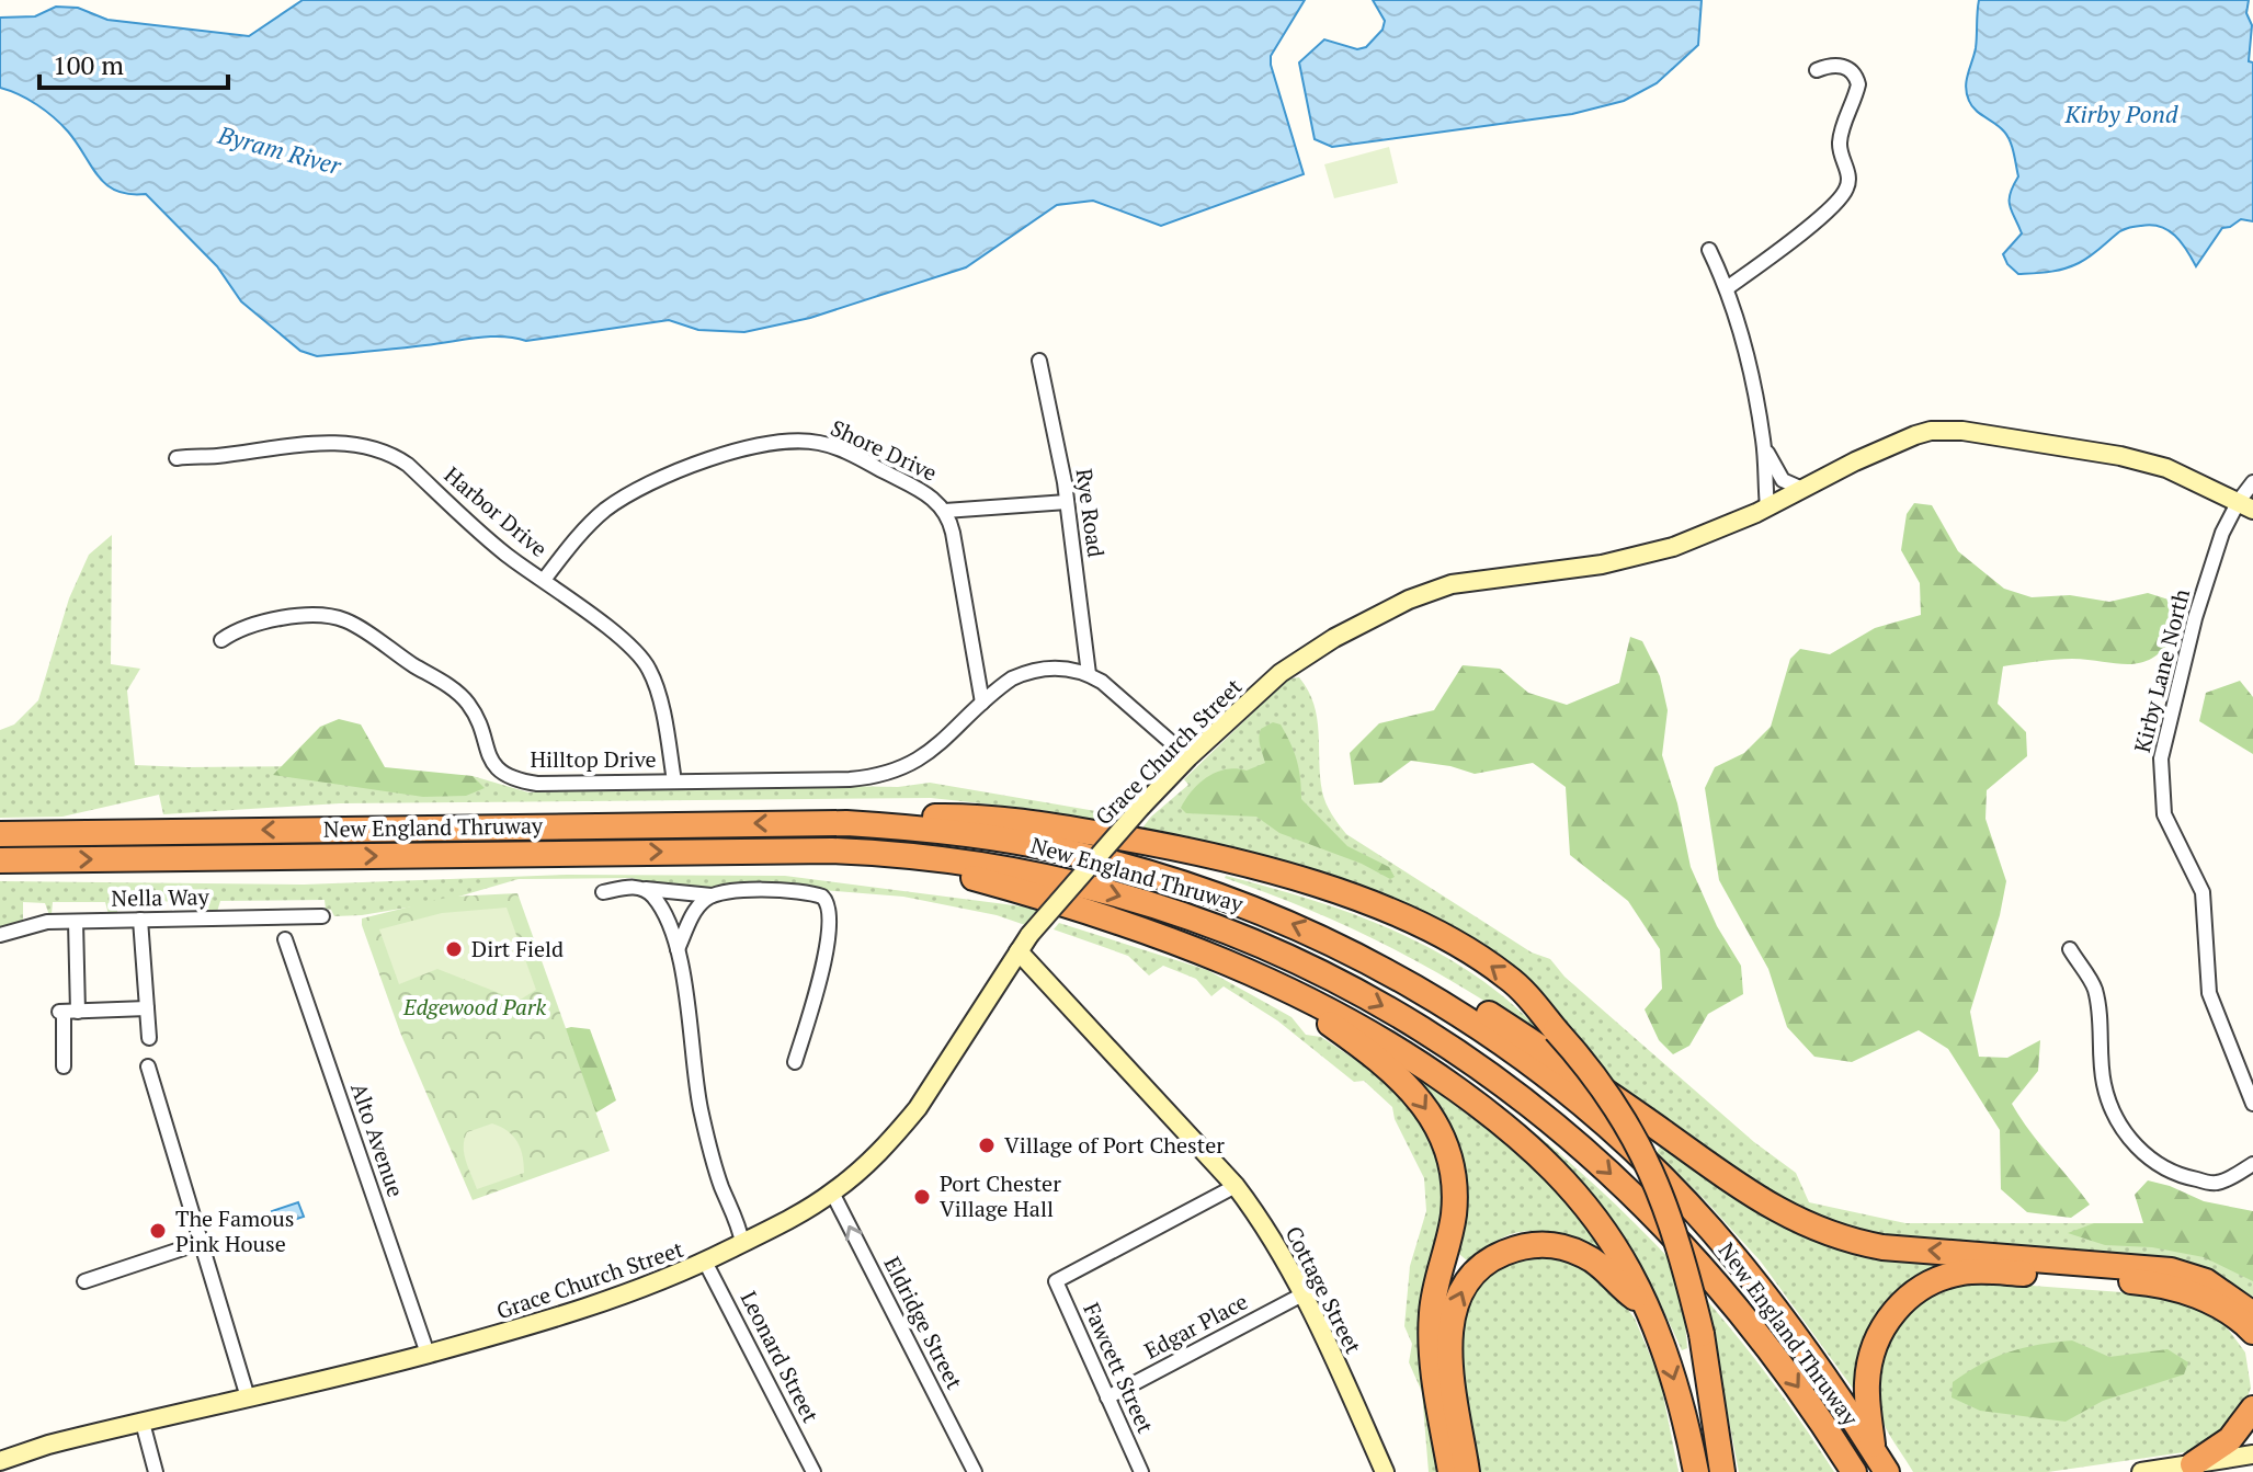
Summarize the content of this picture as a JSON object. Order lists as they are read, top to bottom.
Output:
{
  "streets": {
    "highway": ["New England Thruway"],
    "street": [
      "Shore Drive",
      "Harbor Drive",
      "Rye Road",
      "Kirby Lane North",
      "Grace Church Street",
      "Hilltop Drive",
      "Nella Way",
      "Alto Avenue",
      "Cottage Street",
      "Eldridge Street",
      "Edgar Place",
      "Leonard Street",
      "Fawcett Street"
    ]
  },
  "crossings": [
    ["Shore Drive", "Harbor Drive"],
    ["Shore Drive", "Hilltop Drive"],
    ["Harbor Drive", "Hilltop Drive"],
    ["Rye Road", "Hilltop Drive"],
    ["Kirby Lane North", "Grace Church Street"],
    ["Grace Church Street", "Alto Avenue"],
    ["Grace Church Street", "Cottage Street"],
    ["Grace Church Street", "Eldridge Street"],
    ["Grace Church Street", "Leonard Street"],
    ["Cottage Street", "Edgar Place"],
    ["Cottage Street", "Fawcett Street"],
    ["Edgar Place", "Fawcett Street"]
  ],
  "one_way": ["Eldridge Street"],
  "water": ["Kirby Pond", "Byram River"],
  "parks": ["Edgewood Park"],
  "places": [
    "Dirt Field",
    "Village of Port Chester",
    "Port Chester Village Hall",
    "The Famous Pink House"
  ],
  "scale_bar": "100 m"
}
